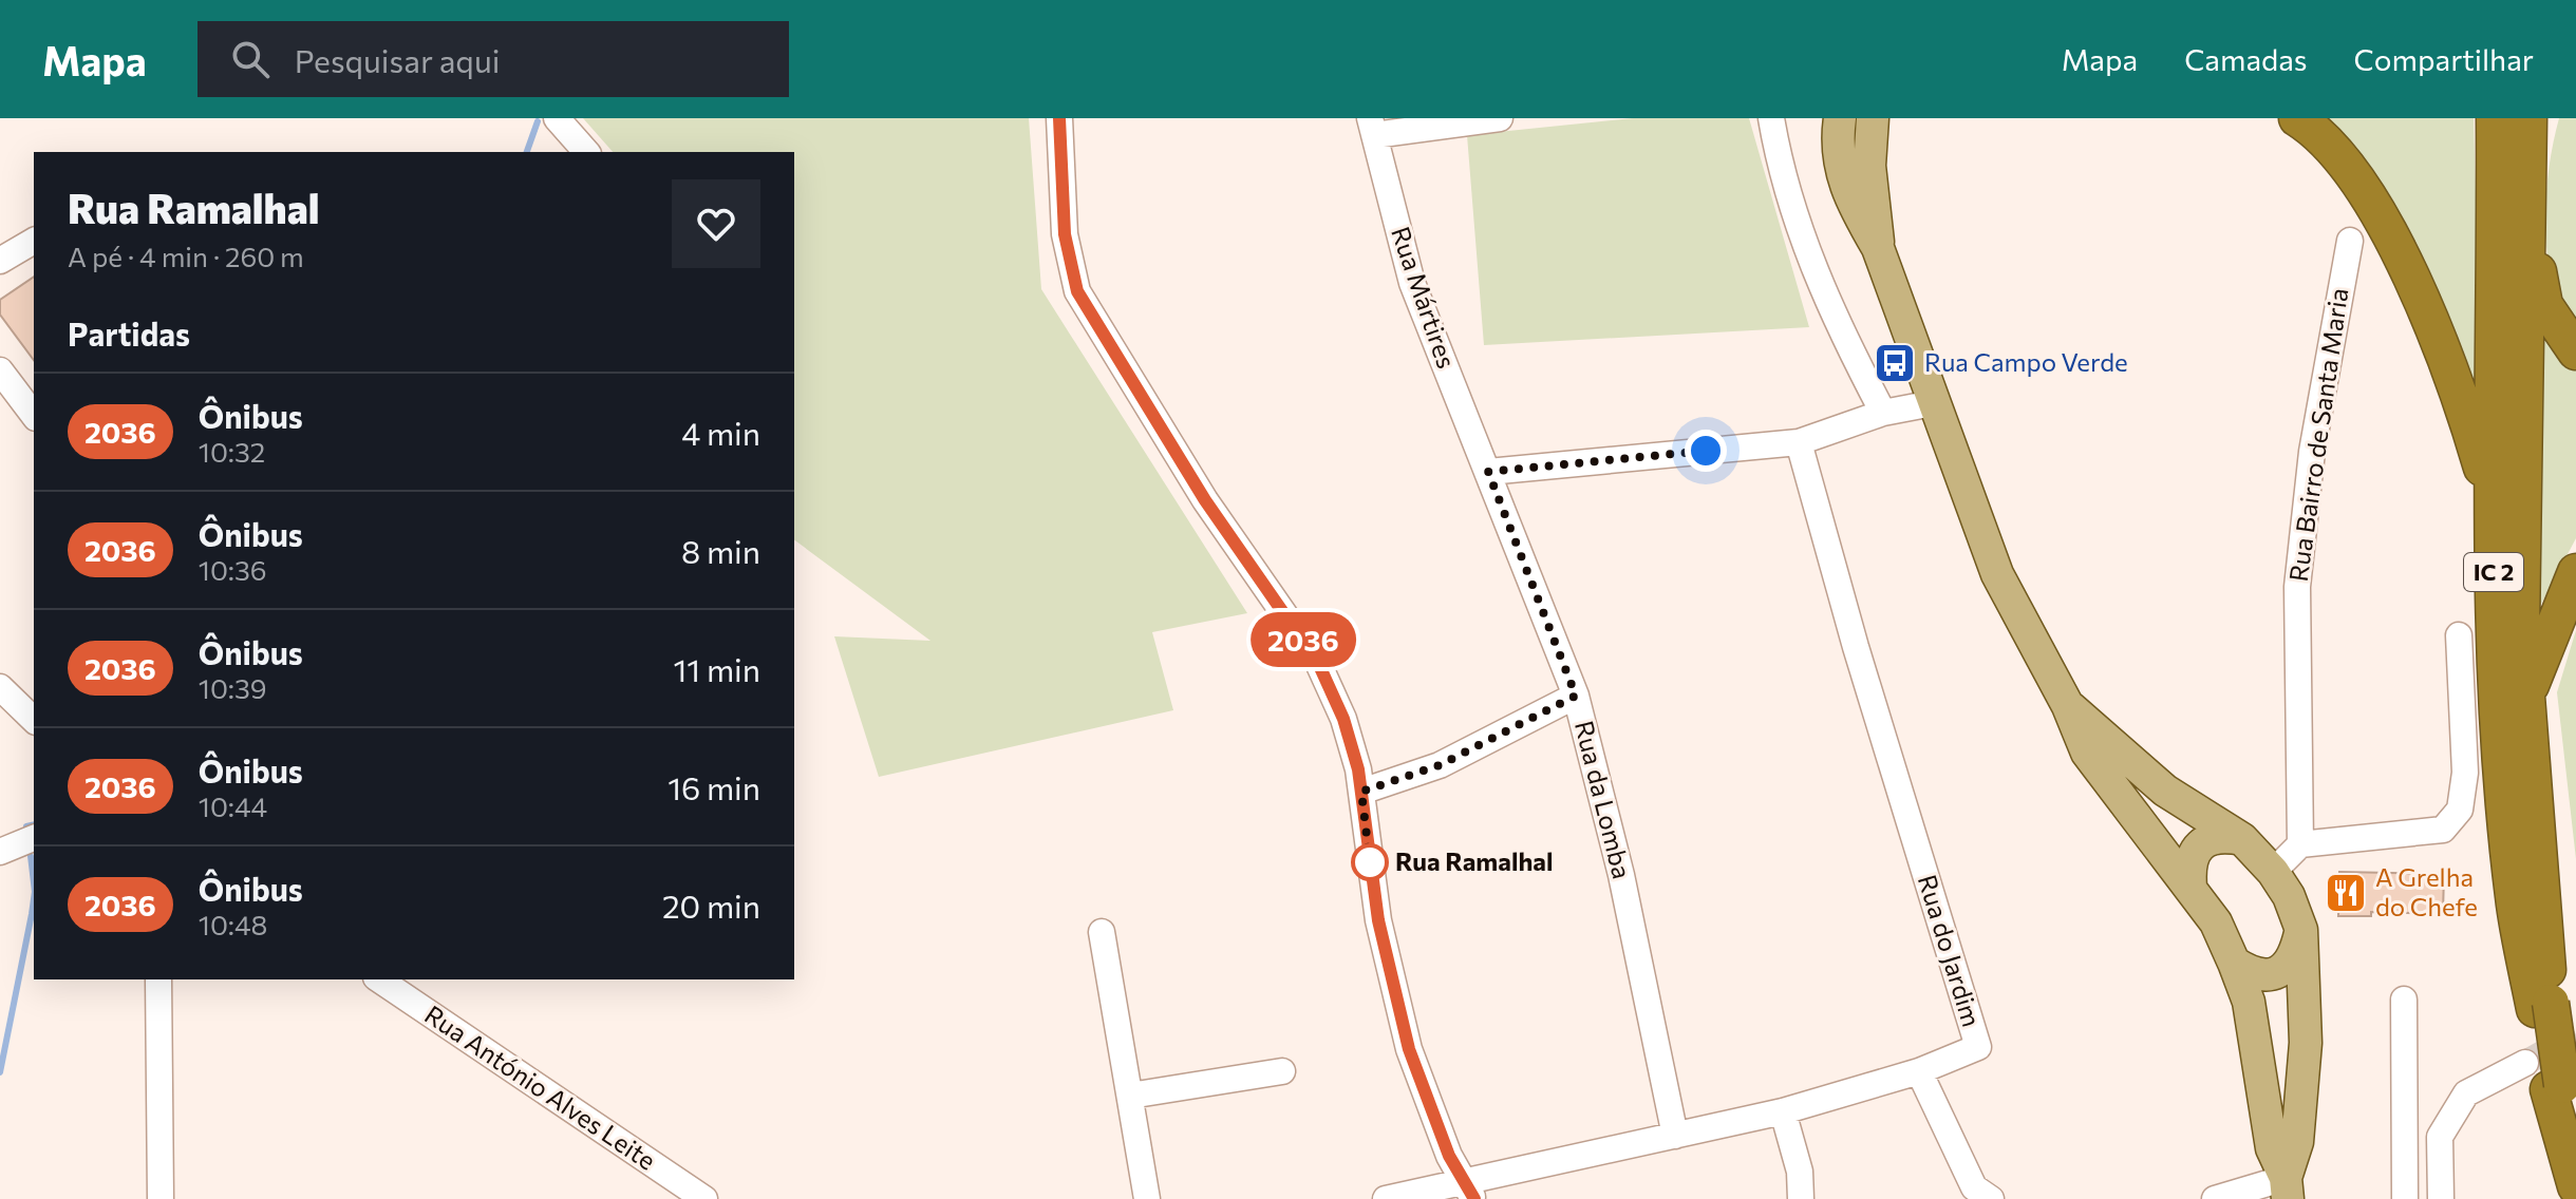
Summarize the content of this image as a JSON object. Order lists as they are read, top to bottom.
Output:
{
  "streets": {
    "highway": ["IC 2"],
    "street": [
      "Rua Mártires",
      "Rua Bairro de Santa Maria",
      "Rua da Lomba",
      "Rua do Jardim",
      "Rua António Alves Leite"
    ]
  },
  "crossings": [
    ["Rua Mártires", "Rua da Lomba"],
    ["Rua da Lomba", "Rua do Jardim"]
  ],
  "places": {
    "bus stop": ["Rua Campo Verde"],
    "other": ["Rua Ramalhal"],
    "restaurant": ["A Grelha do Chefe"]
  },
  "lines": ["bus line 2036"],
  "page": {
    "header": "Mapa",
    "search": "Pesquisar aqui",
    "nav": ["Mapa", "Camadas", "Compartilhar"],
    "on_map": "2036",
    "heading": [
      ["Rua Ramalhal", "A pé · 4 min · 260 m"],
      "Partidas"
    ],
    "list": [
      {
        "mark": "2036",
        "name": "Ônibus",
        "note": "10:32",
        "value": "4 min"
      },
      {
        "mark": "2036",
        "name": "Ônibus",
        "note": "10:36",
        "value": "8 min"
      },
      {
        "mark": "2036",
        "name": "Ônibus",
        "note": "10:39",
        "value": "11 min"
      },
      {
        "mark": "2036",
        "name": "Ônibus",
        "note": "10:44",
        "value": "16 min"
      },
      {
        "mark": "2036",
        "name": "Ônibus",
        "note": "10:48",
        "value": "20 min"
      }
    ]
  }
}
